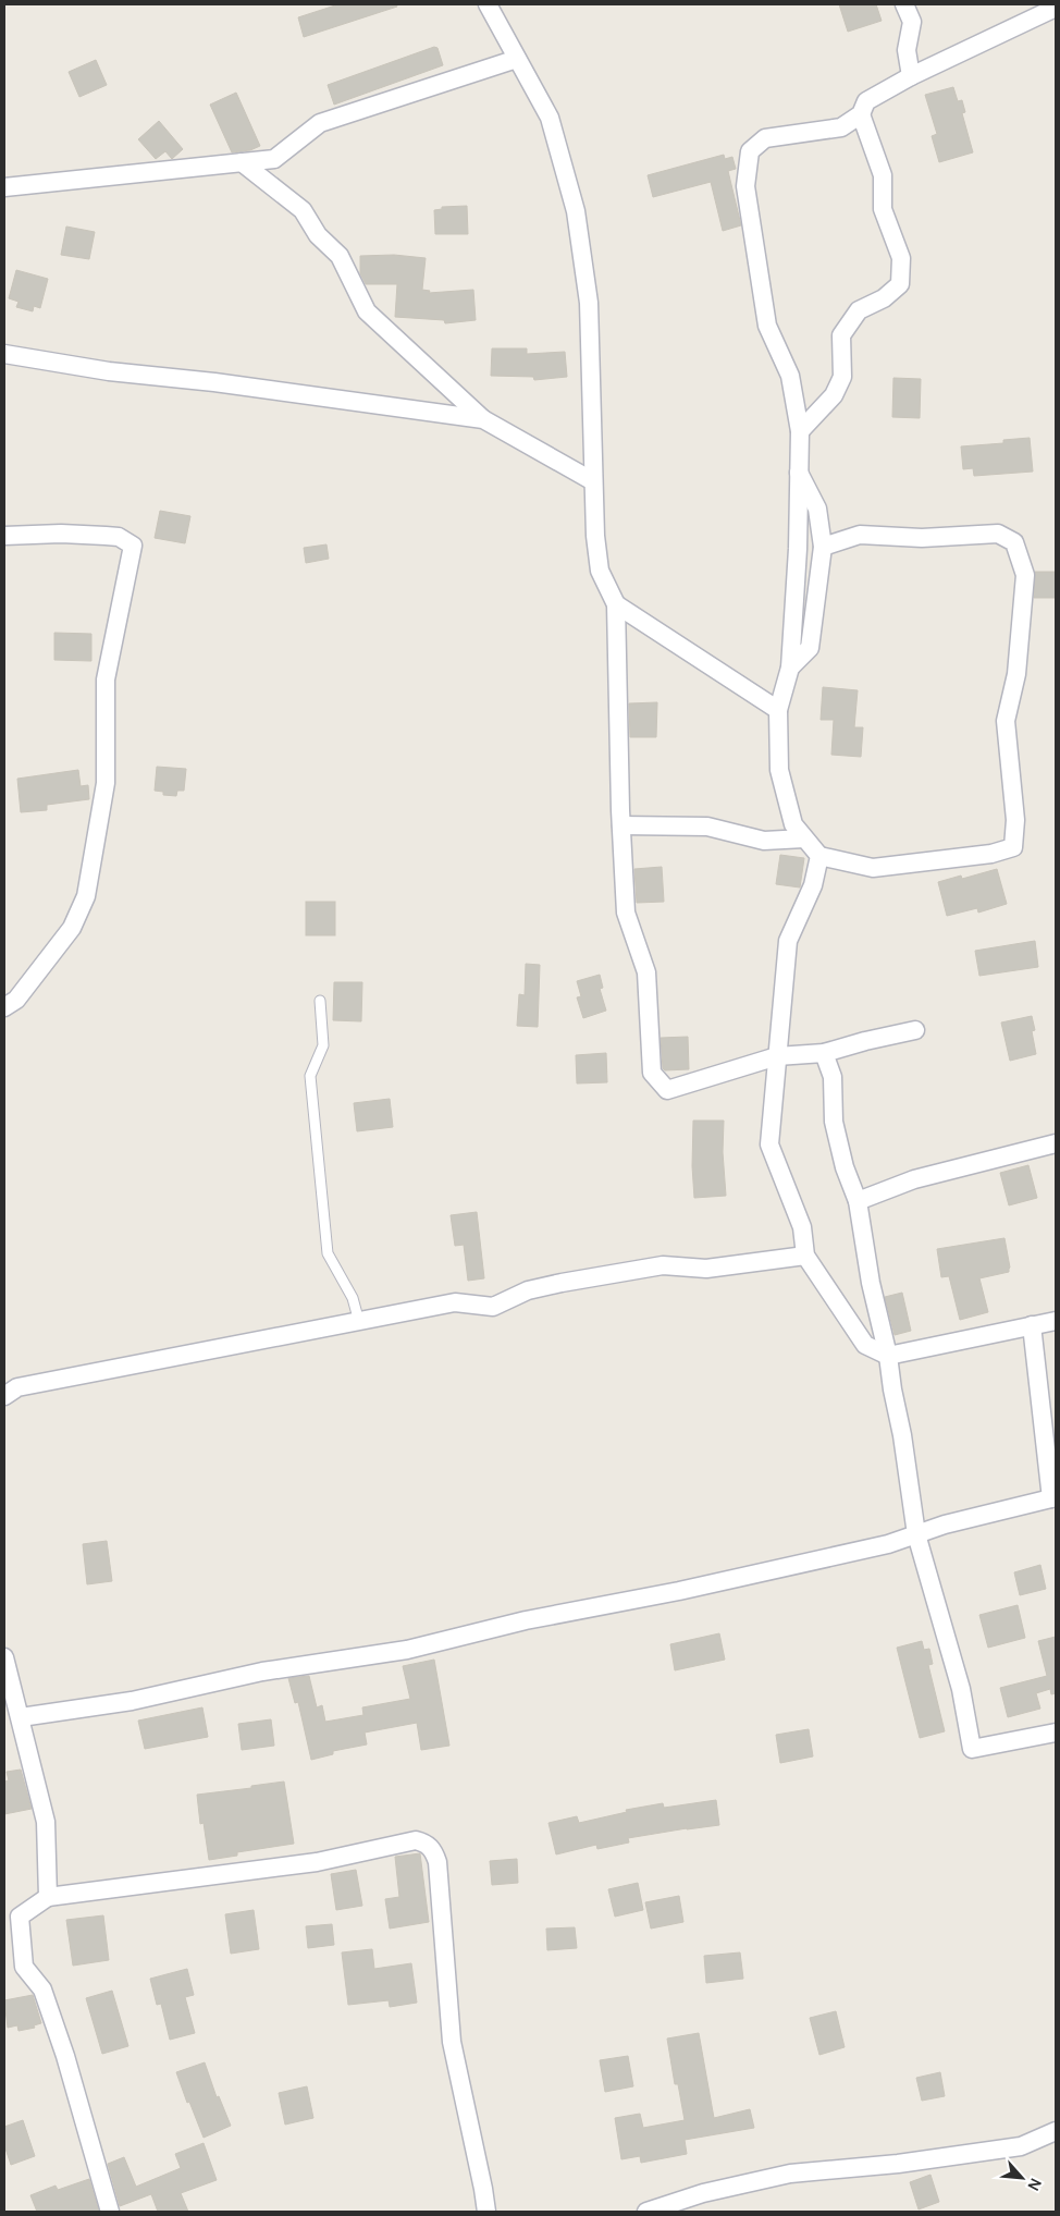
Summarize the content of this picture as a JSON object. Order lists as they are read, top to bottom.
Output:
{
  "north": "bottom right"
}
